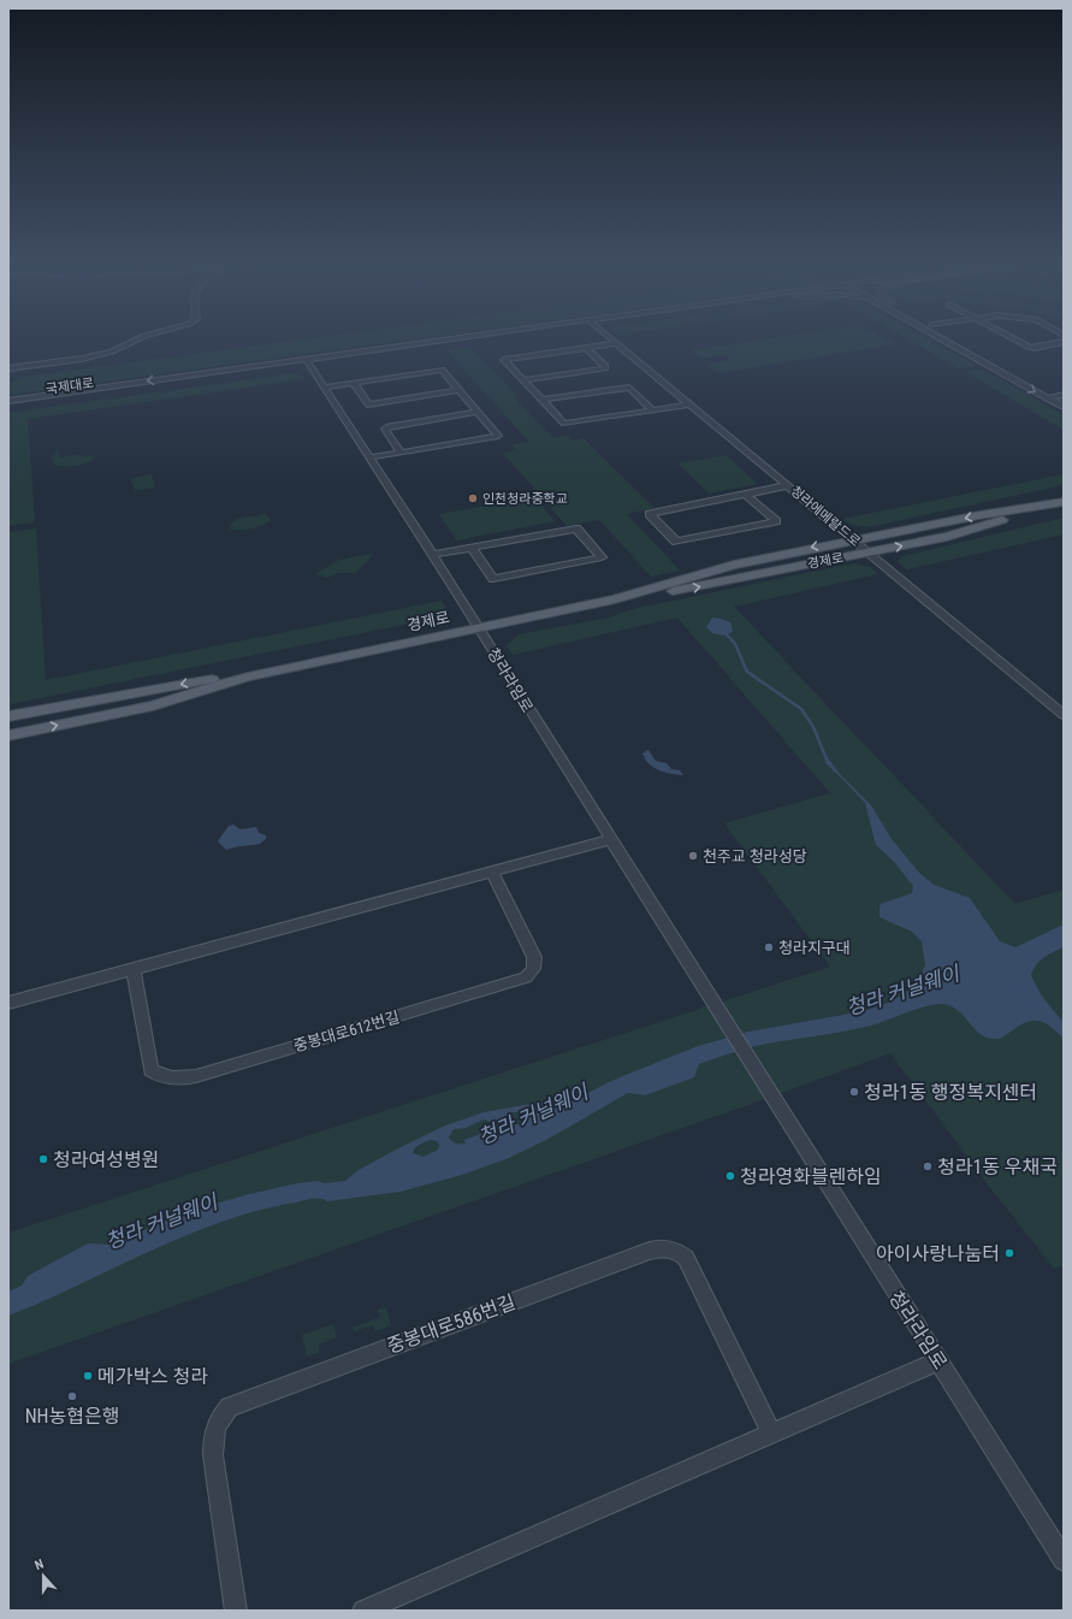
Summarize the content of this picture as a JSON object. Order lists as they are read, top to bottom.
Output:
{
  "streets": {
    "main road": ["경제로"],
    "street": [
      "국제대로",
      "청라에메랄드로",
      "청라라임로",
      "중봉대로612번길",
      "중봉대로586번길"
    ]
  },
  "crossings": [
    ["국제대로", "청라라임로"],
    ["청라에메랄드로", "경제로"],
    ["경제로", "청라라임로"]
  ],
  "water": ["청라 커널웨이"],
  "places": [
    "인천청라중학교",
    "천주교 청라성당",
    "청라지구대",
    "청라1동 행정복지센터",
    "청라여성병원",
    "청라1동 우채국",
    "청라영화블렌하임",
    "아이사랑나눔터",
    "메가박스 청라",
    "NH농협은행"
  ],
  "north": "top"
}
